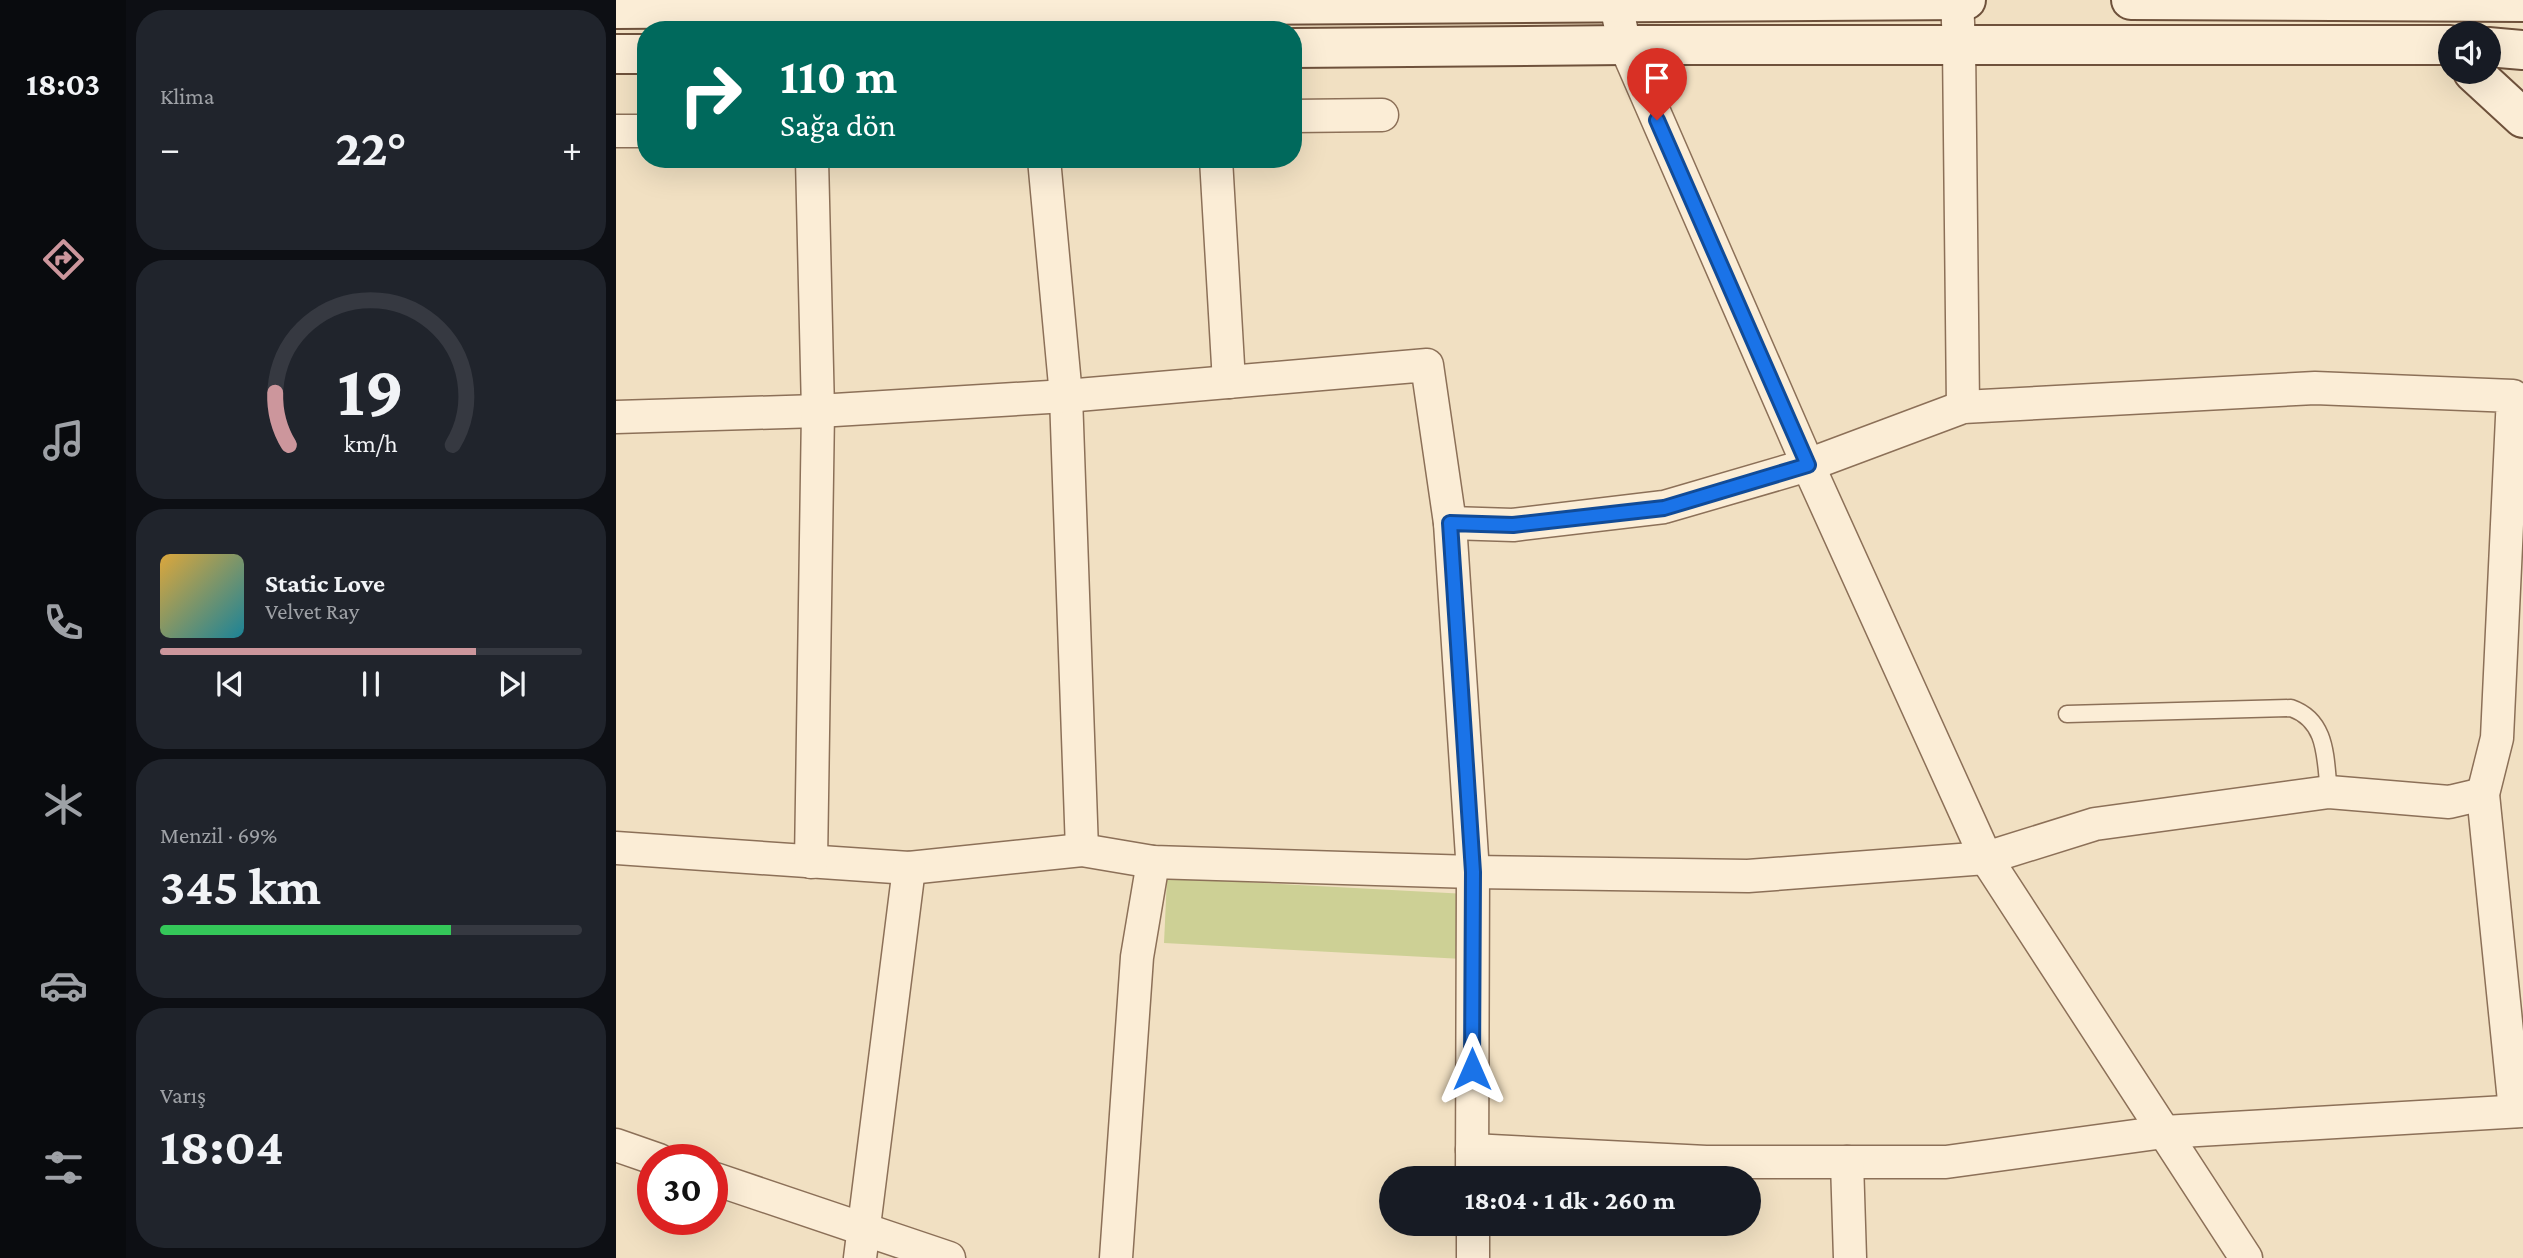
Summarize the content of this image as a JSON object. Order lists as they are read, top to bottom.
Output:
{
  "page": {
    "tabs": "18:03",
    "tile": [
      "Klima",
      ["Menzil · 69%", "345 km"],
      ["Varış", "18:04"]
    ],
    "turn": ["110 m", "Sağa dön"],
    "heat": ["−", "22°", "+"],
    "song": ["Static Love", "Velvet Ray"],
    "limit": "30",
    "trip": "18:04 · 1 dk · 260 m",
    "gauge": ["19", "km/h"]
  }
}
